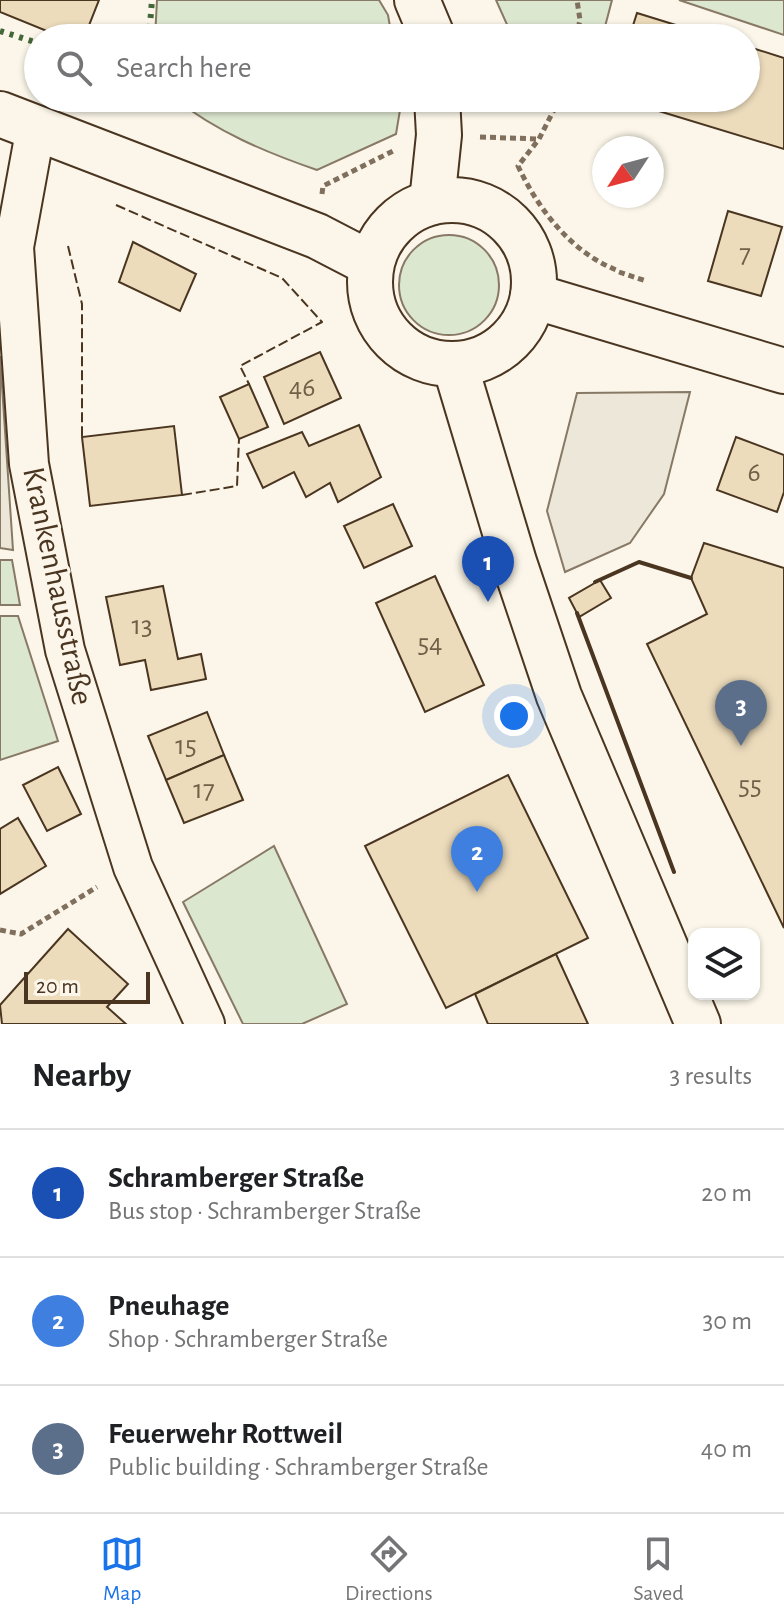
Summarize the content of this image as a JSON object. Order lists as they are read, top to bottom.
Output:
{
  "streets": {
    "street": ["Krankenhausstraße"]
  },
  "house_numbers": [
    "7",
    "46",
    "6",
    "13",
    "54",
    "15",
    "55",
    "17"
  ],
  "scale_bar": "20 m",
  "north": "bottom left",
  "page": {
    "search": "Search here",
    "pins": ["1", "3", "2"],
    "scale": "20 m",
    "heading": ["Nearby", "3 results"],
    "list": [
      {
        "mark": "1",
        "name": "Schramberger Straße",
        "note": "Bus stop · Schramberger Straße",
        "value": "20 m"
      },
      {
        "mark": "2",
        "name": "Pneuhage",
        "note": "Shop · Schramberger Straße",
        "value": "30 m"
      },
      {
        "mark": "3",
        "name": "Feuerwehr Rottweil",
        "note": "Public building · Schramberger Straße",
        "value": "40 m"
      }
    ],
    "nav": ["Map", "Directions", "Saved"]
  }
}
